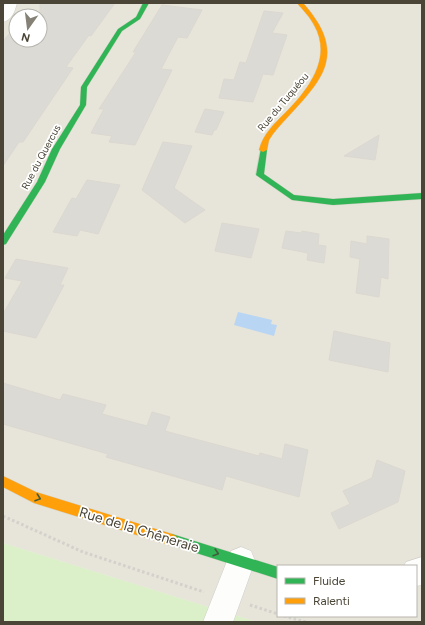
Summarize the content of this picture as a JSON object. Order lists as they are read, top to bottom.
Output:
{
  "streets": {
    "street": ["Rue du Tuquéou", "Rue du Quercus", "Rue de la Chêneraie"]
  },
  "one_way": ["Rue de la Chêneraie"],
  "legend": ["Fluide", "Ralenti"],
  "north": "bottom"
}
